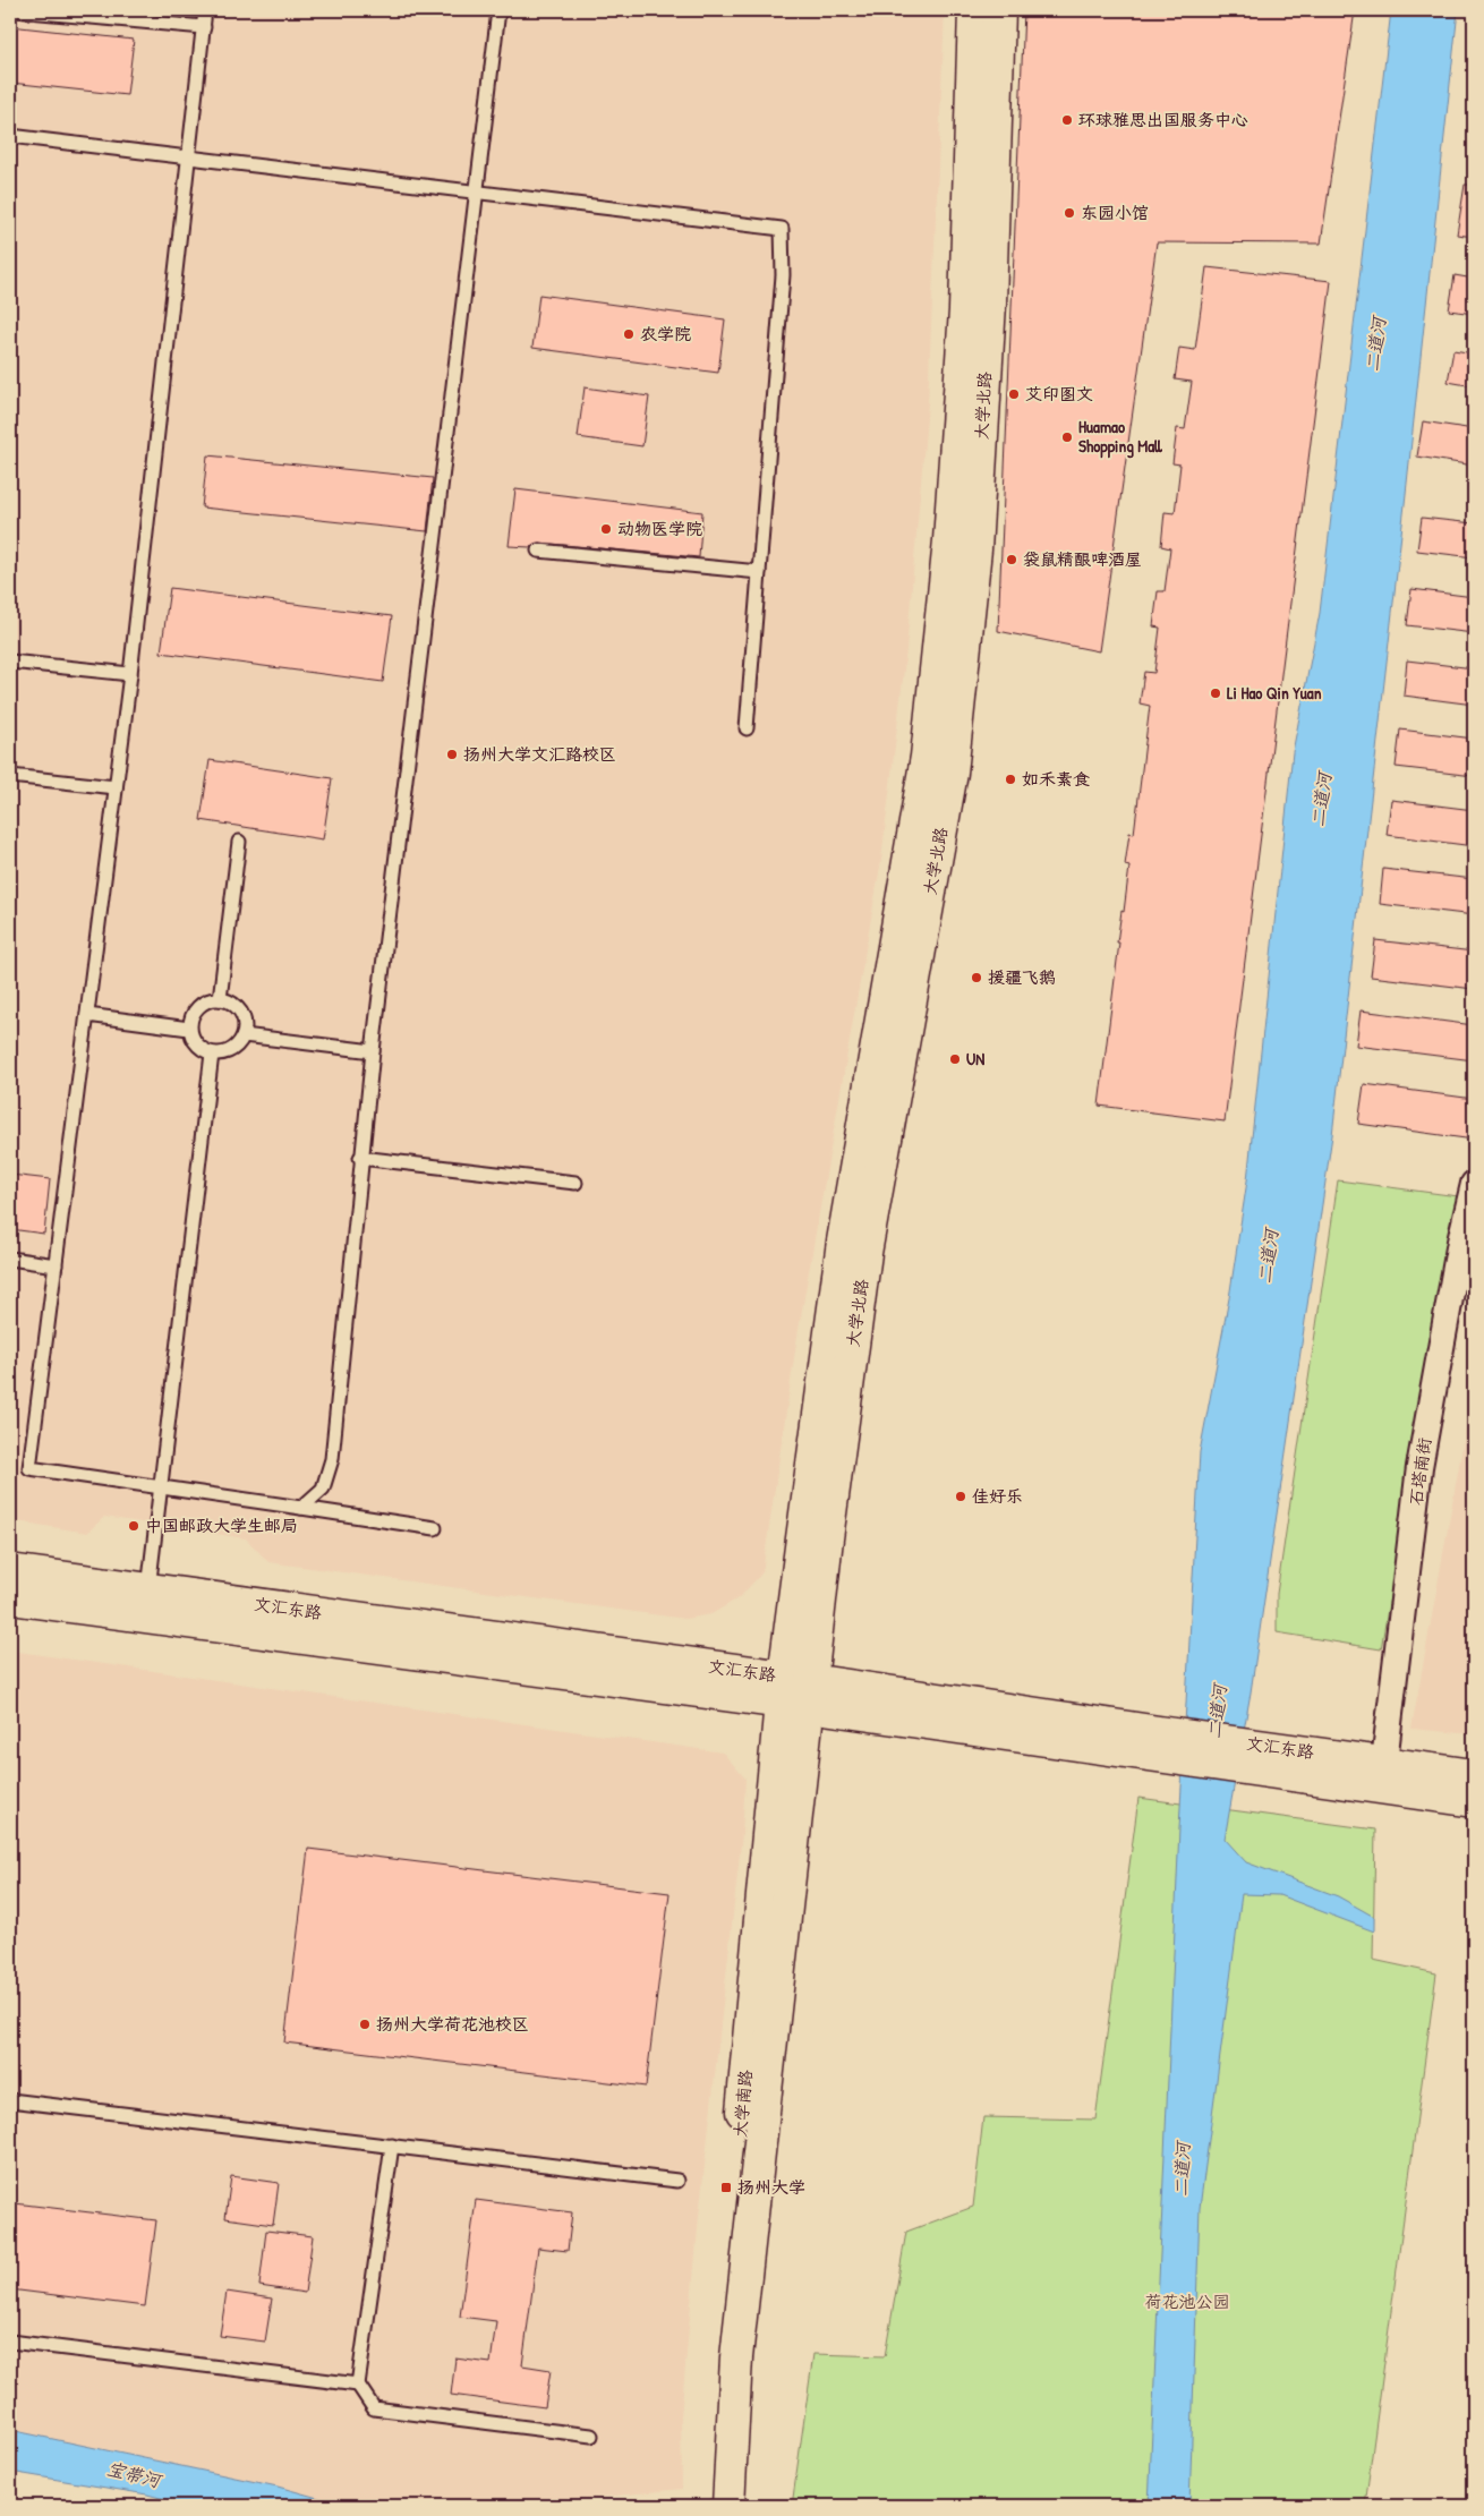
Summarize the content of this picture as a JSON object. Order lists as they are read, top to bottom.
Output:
{
  "streets": {
    "street": [
      "大学北路",
      "石塔南街",
      "文汇东路",
      "大学南路"
    ]
  },
  "crossings": [
    ["大学北路", "文汇东路"],
    ["大学北路", "大学南路"],
    ["石塔南街", "文汇东路"],
    ["文汇东路", "大学南路"]
  ],
  "water": ["二道河", "宝带河"],
  "parks": ["荷花池公园"],
  "places": {
    "other": [
      "环球雅思出国服务中心",
      "东园小馆",
      "农学院",
      "艾印图文",
      "Huamao Shopping Mall",
      "动物医学院",
      "袋鼠精酿啤酒屋",
      "Li Hao Qin Yuan",
      "扬州大学文汇路校区",
      "如禾素食",
      "援疆飞鹅",
      "UN",
      "佳好乐",
      "中国邮政大学生邮局",
      "扬州大学荷花池校区"
    ],
    "transit": ["扬州大学"]
  }
}
